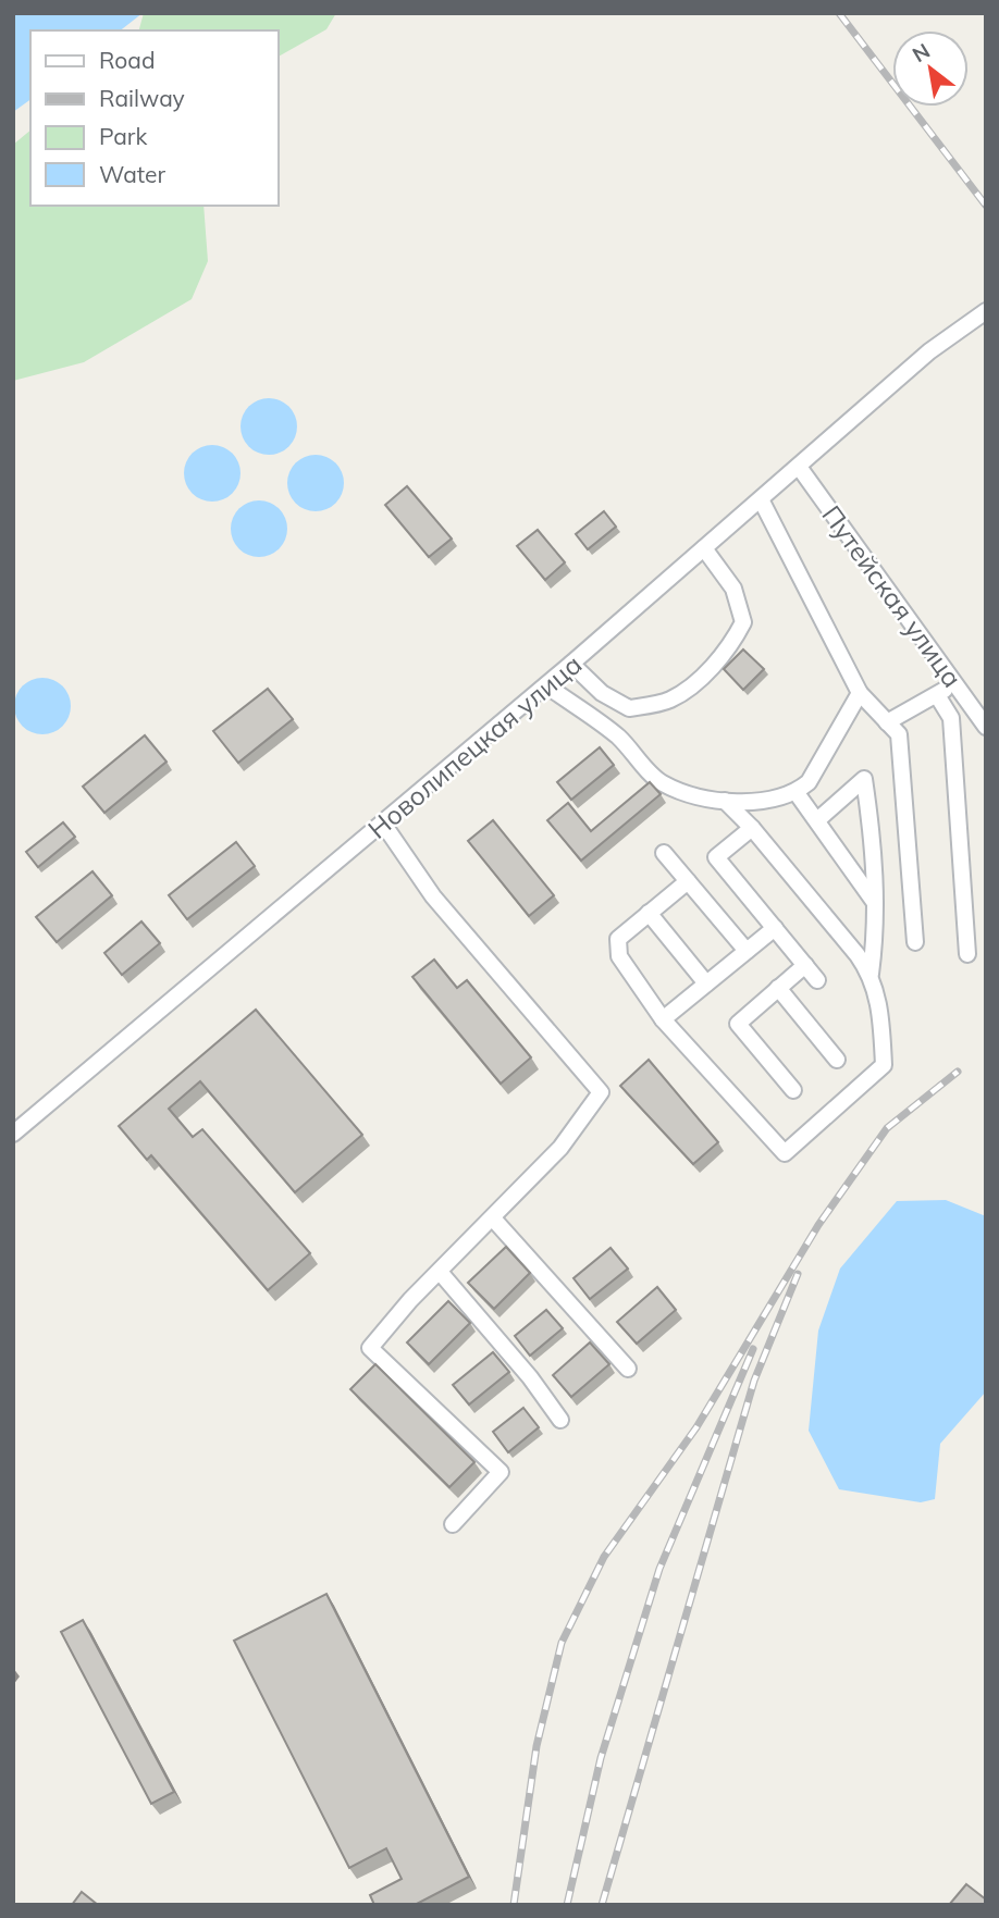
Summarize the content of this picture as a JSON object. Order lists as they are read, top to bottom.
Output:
{
  "streets": {
    "street": ["Путейская улица", "Новолипецкая улица"]
  },
  "crossings": [
    ["Путейская улица", "Новолипецкая улица"]
  ],
  "legend": [
    "Road",
    "Railway",
    "Park",
    "Water"
  ],
  "north": "top left"
}
